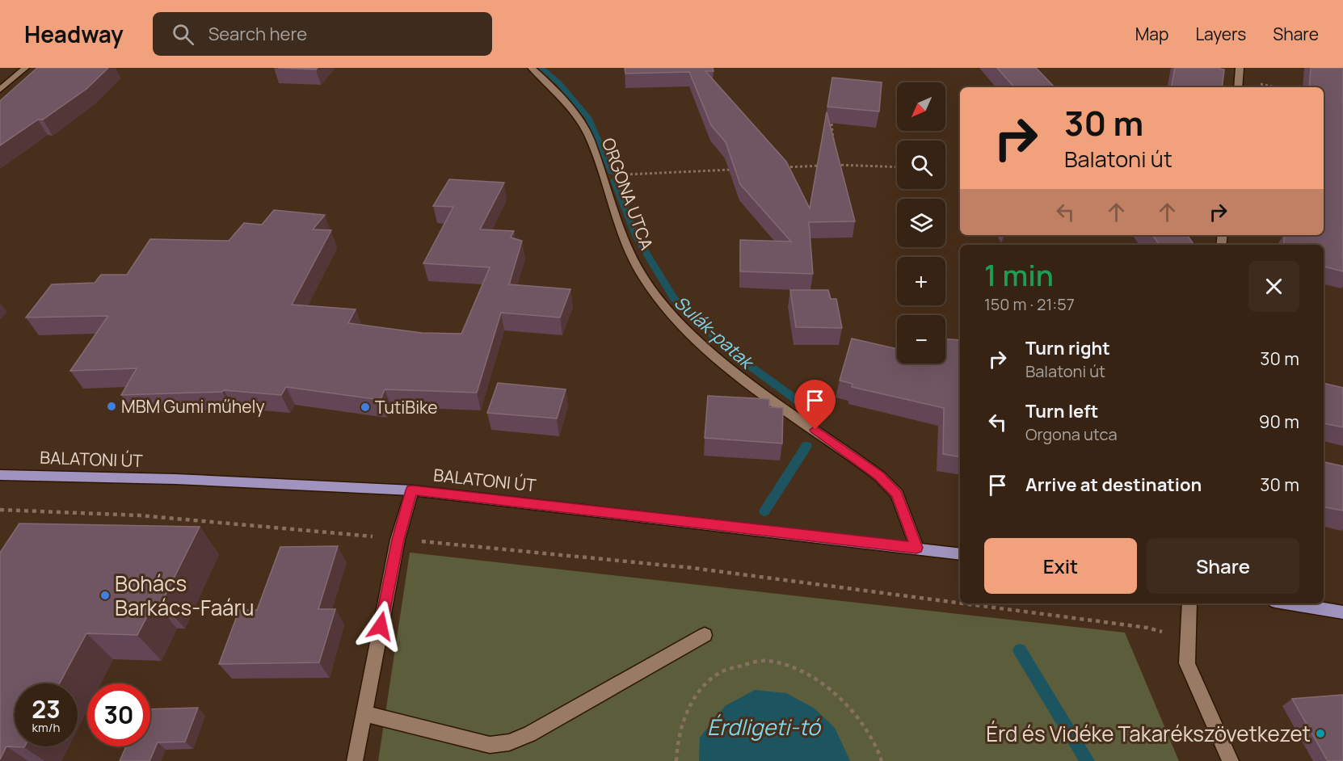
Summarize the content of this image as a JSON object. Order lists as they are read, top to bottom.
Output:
{
  "streets": {
    "main road": ["BALATONI ÚT"],
    "street": ["ORGONA UTCA"]
  },
  "crossings": [
    ["ORGONA UTCA", "BALATONI ÚT"]
  ],
  "water": ["Sulák-patak", "Érdligeti-tó"],
  "places": [
    "MBM Gumi műhely",
    "TutiBike",
    "Bohács Barkács-Faáru",
    "Érd és Vidéke Takarékszövetkezet"
  ],
  "north": "bottom left",
  "page": {
    "header": "Headway",
    "search": "Search here",
    "nav": ["Map", "Layers", "Share"],
    "map_buttons": ["+", "−"],
    "turn": ["30 m", "Balatoni út"],
    "heading": ["1 min", "150 m · 21:57"],
    "list": [
      {
        "name": "Turn right",
        "note": "Balatoni út",
        "value": "30 m"
      },
      {
        "name": "Turn left",
        "note": "Orgona utca",
        "value": "90 m"
      },
      {
        "name": "Arrive at destination",
        "value": "30 m"
      }
    ],
    "buttons": ["Exit", "Share"],
    "speed": "23 km/h",
    "limit": "30"
  }
}
